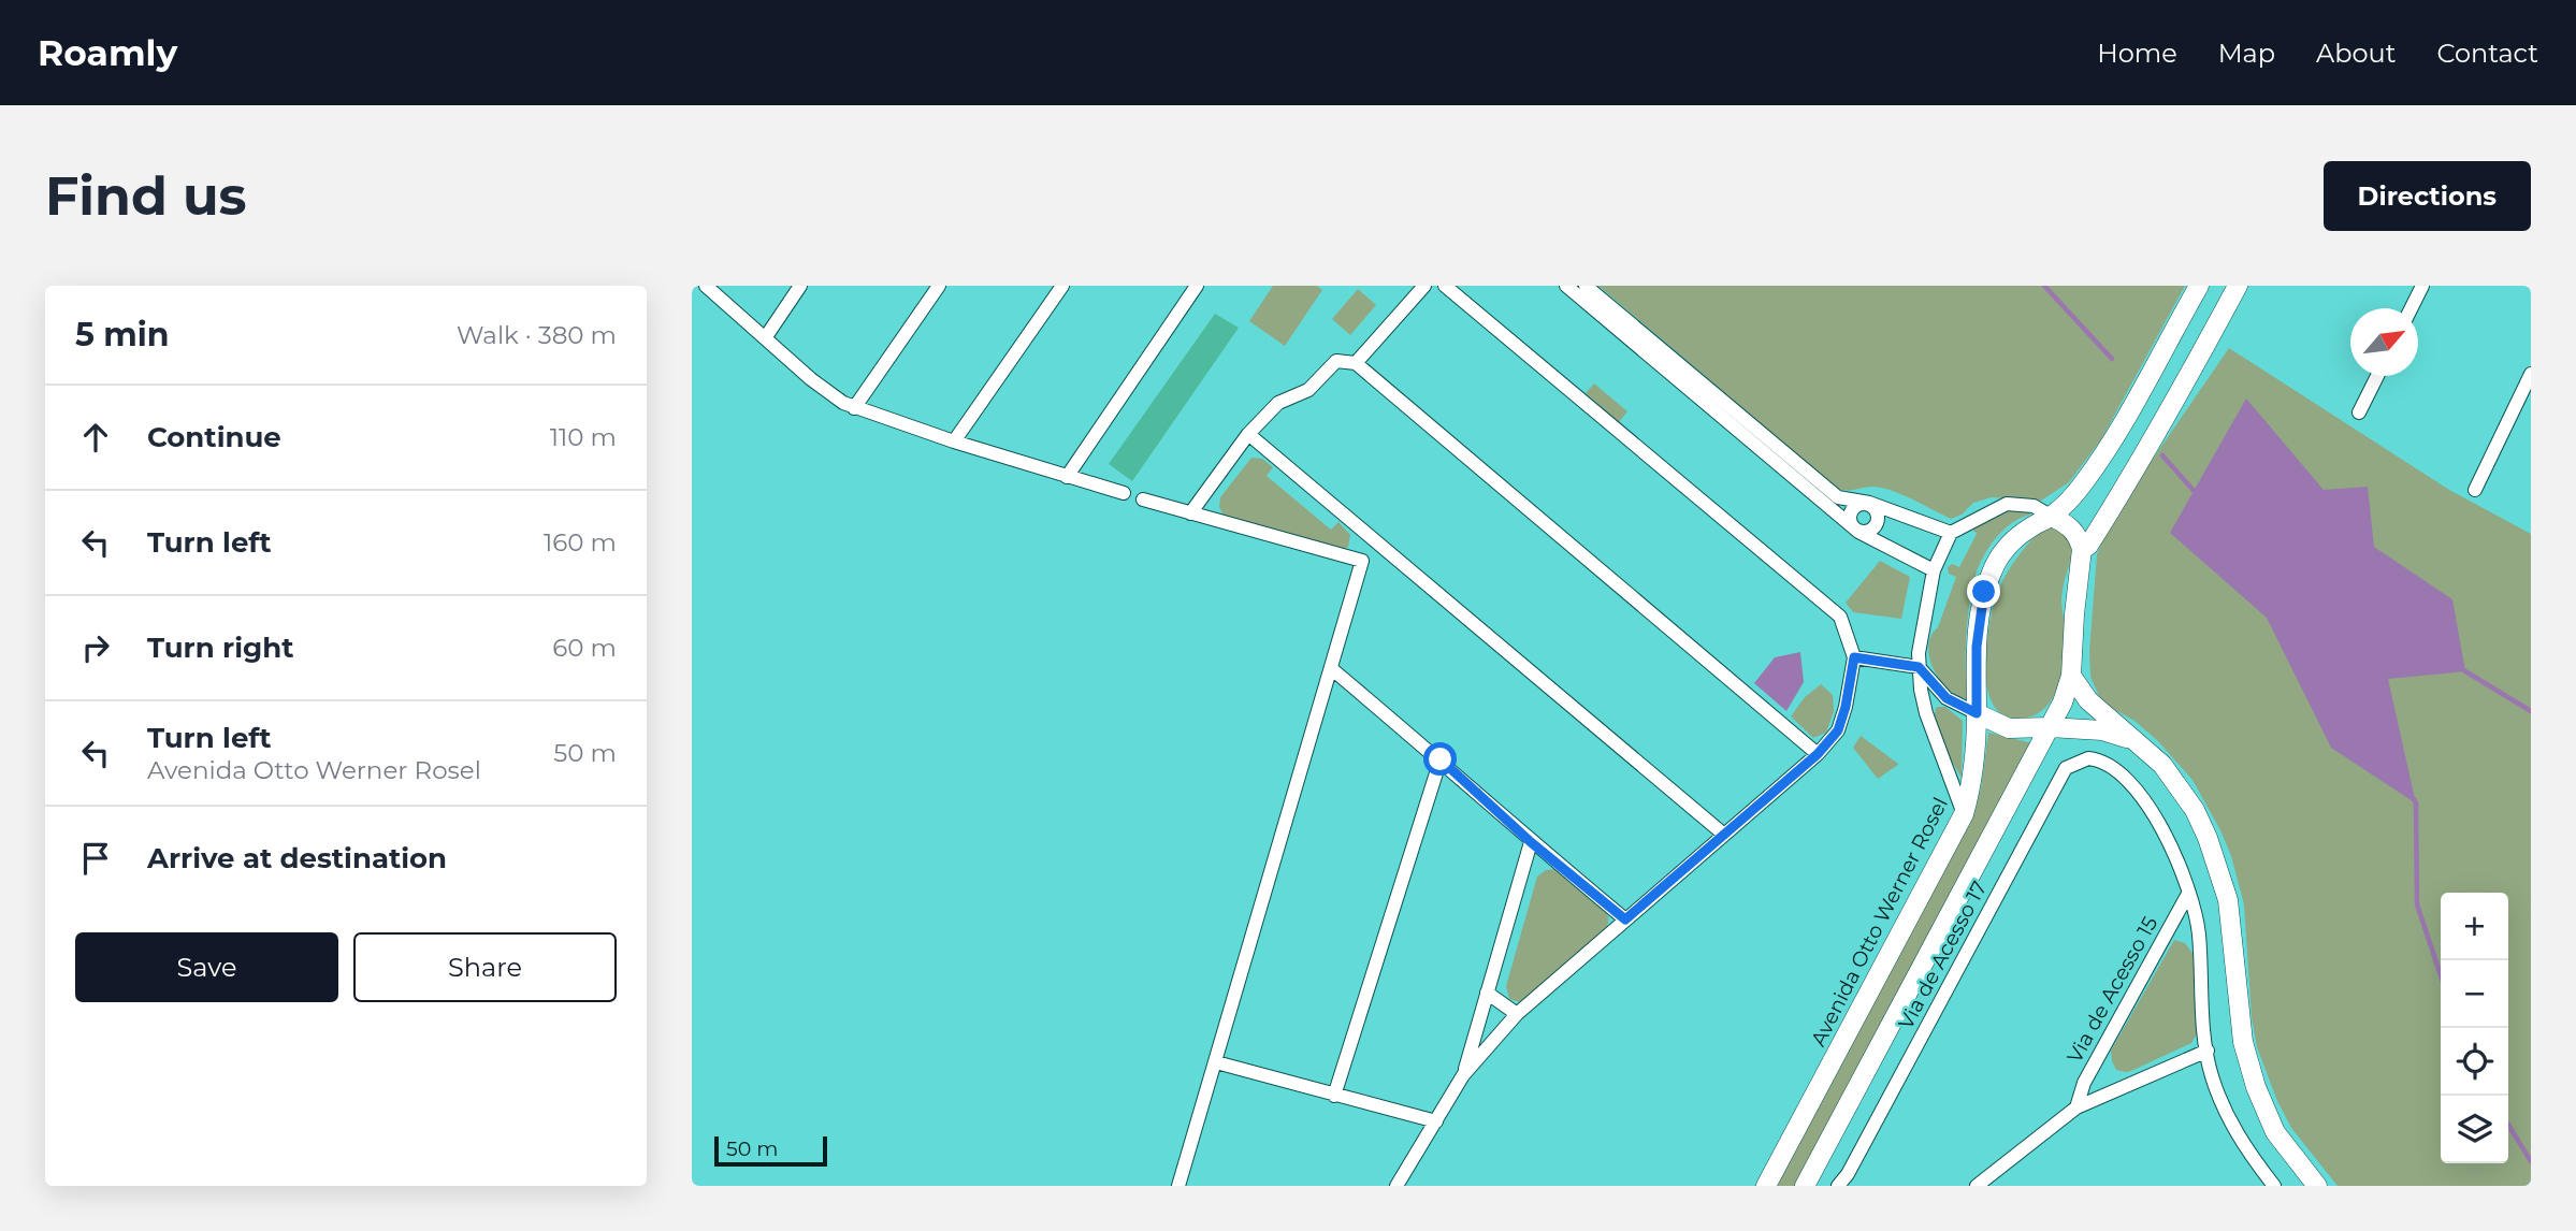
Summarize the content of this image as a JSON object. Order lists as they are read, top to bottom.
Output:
{
  "streets": {
    "street": ["Avenida Otto Werner Rosel", "Via de Acesso 17", "Via de Acesso 15"]
  },
  "crossings": [
    ["Via de Acesso 17", "Via de Acesso 15"]
  ],
  "scale_bar": "50 m",
  "north": "top right",
  "page": {
    "header": "Roamly",
    "nav": [
      "Home",
      "Map",
      "About",
      "Contact"
    ],
    "buttons": [
      "Directions",
      ["Save", "Share"]
    ],
    "title": "Find us",
    "heading": ["5 min", "Walk · 380 m"],
    "list": [
      ["Continue", "110 m"],
      ["Turn left", "160 m"],
      ["Turn right", "60 m"],
      ["Turn left", "Avenida Otto Werner Rosel", "50 m"],
      "Arrive at destination"
    ],
    "map_buttons": ["+", "−"],
    "scale": "50 m"
  }
}
